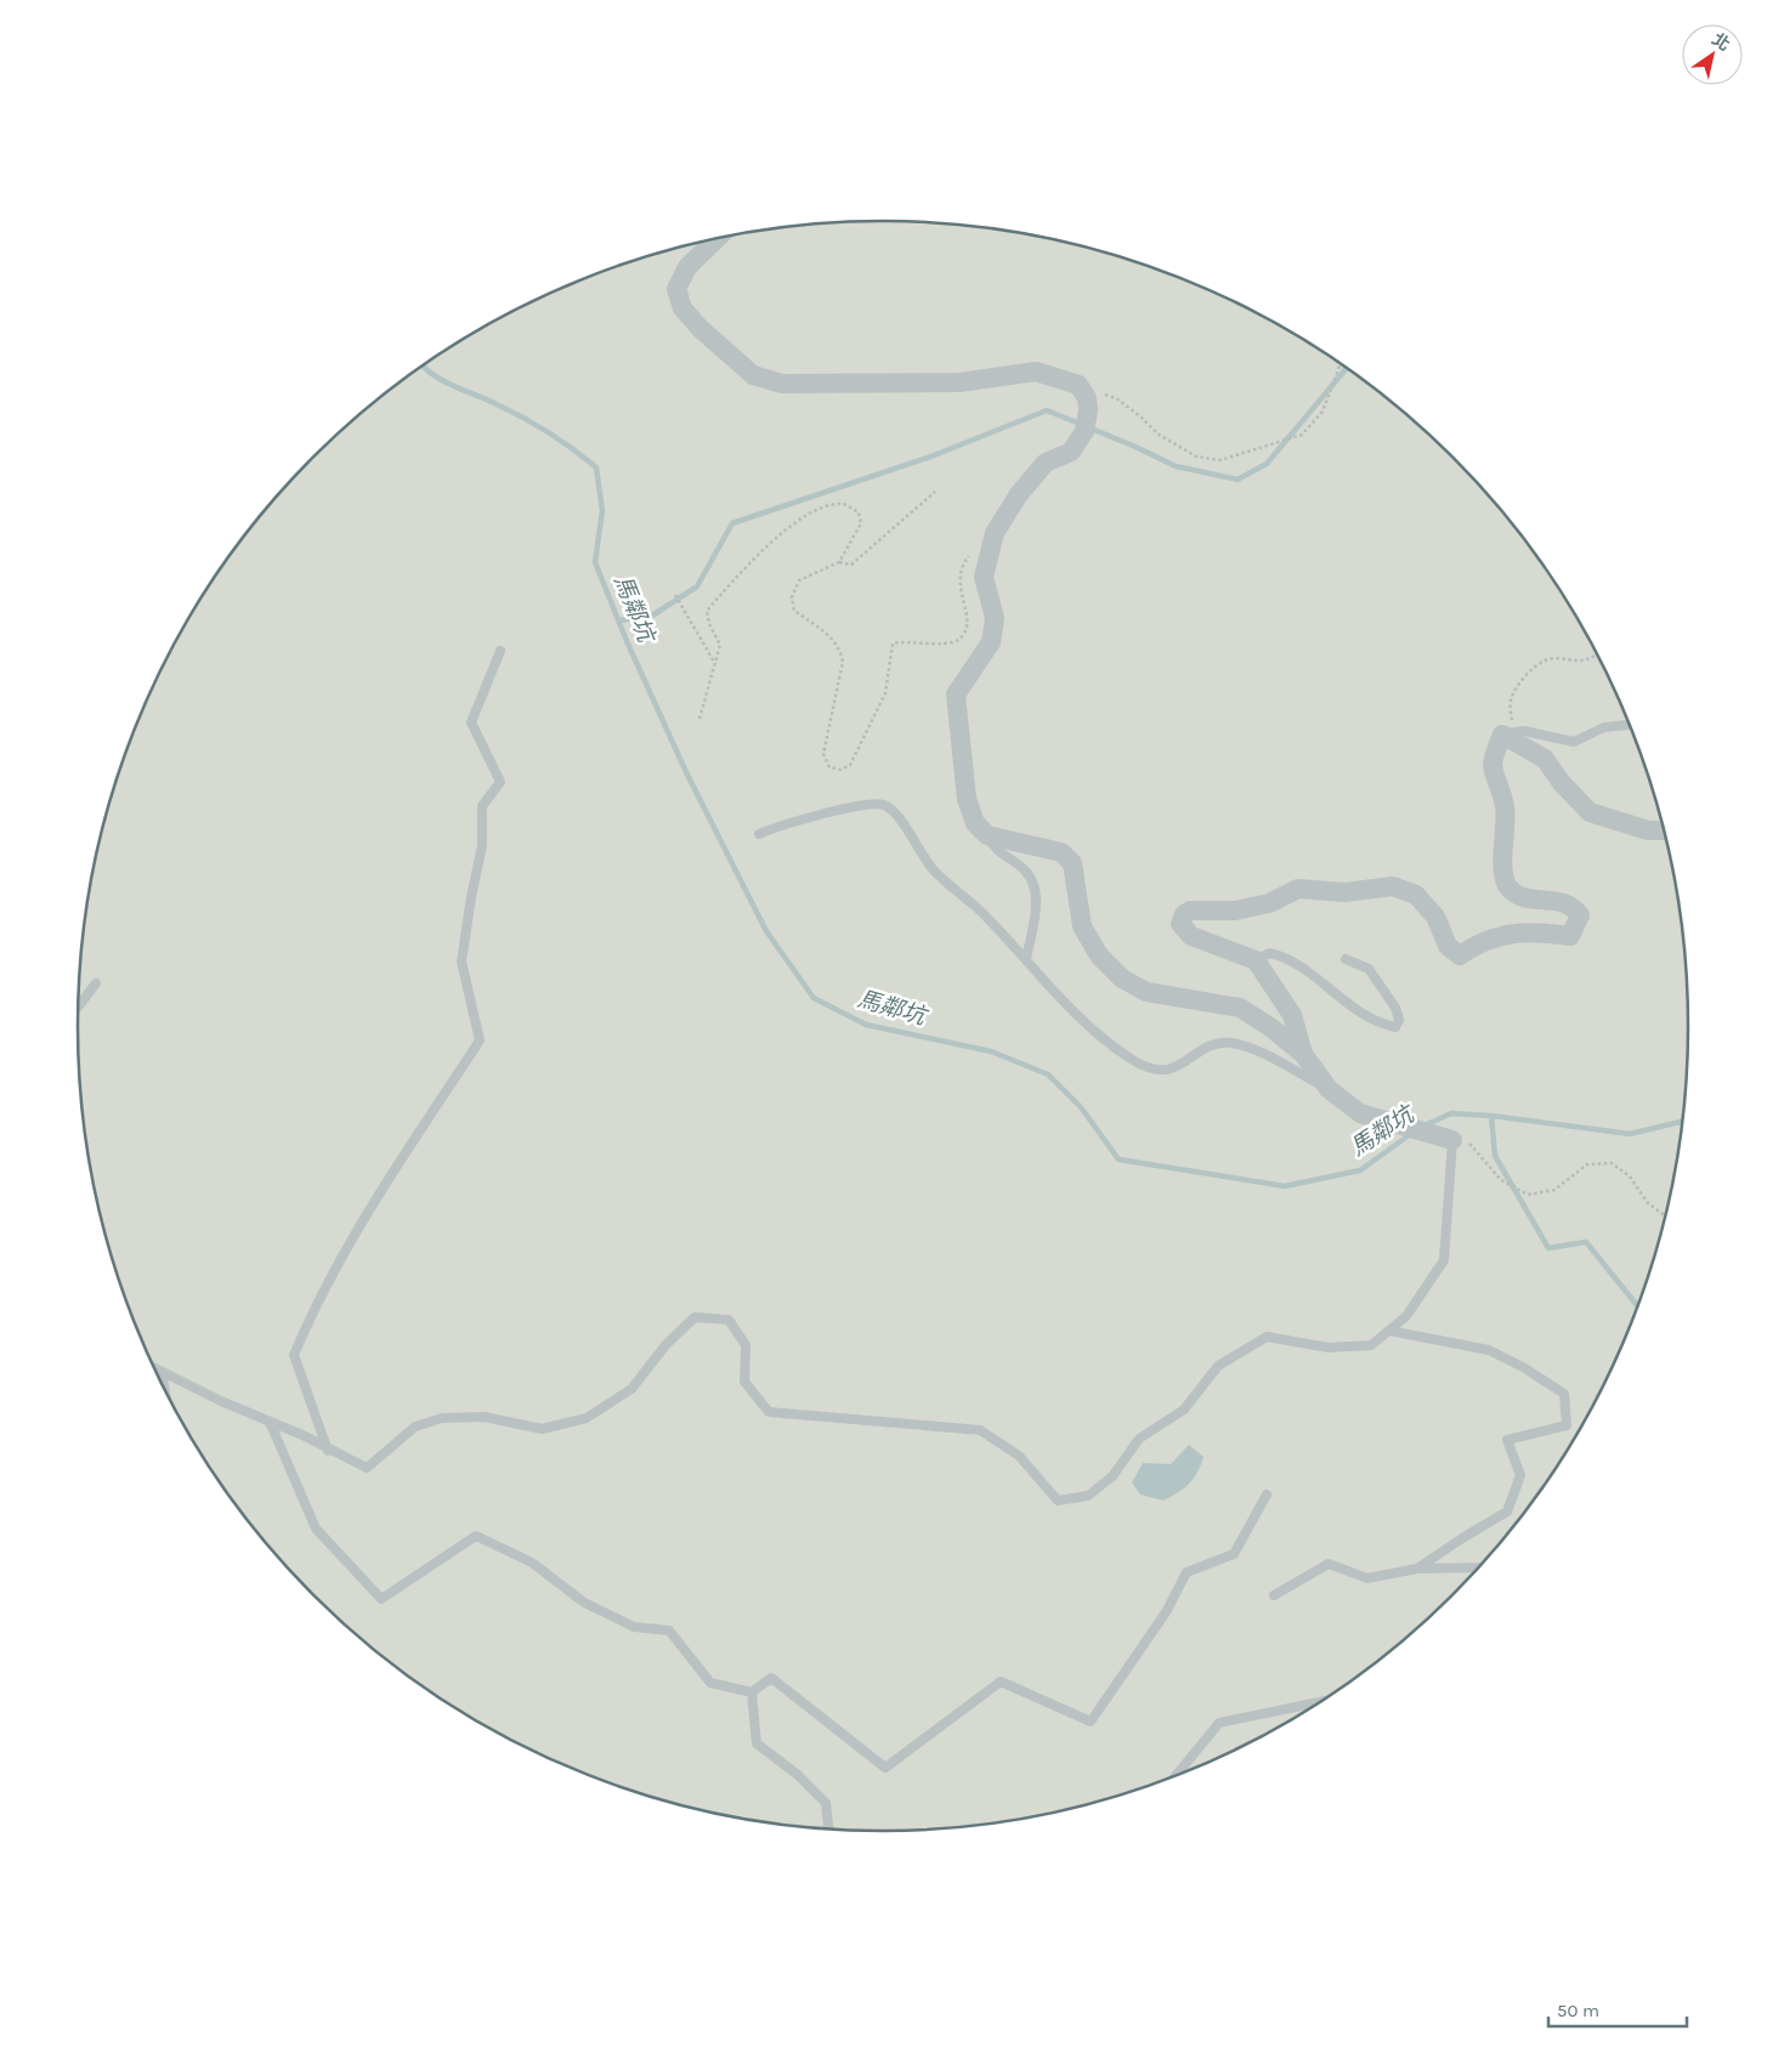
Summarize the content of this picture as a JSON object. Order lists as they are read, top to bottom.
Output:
{
  "water": ["馬鄰坑"],
  "scale_bar": "50 m",
  "north": "top right"
}
